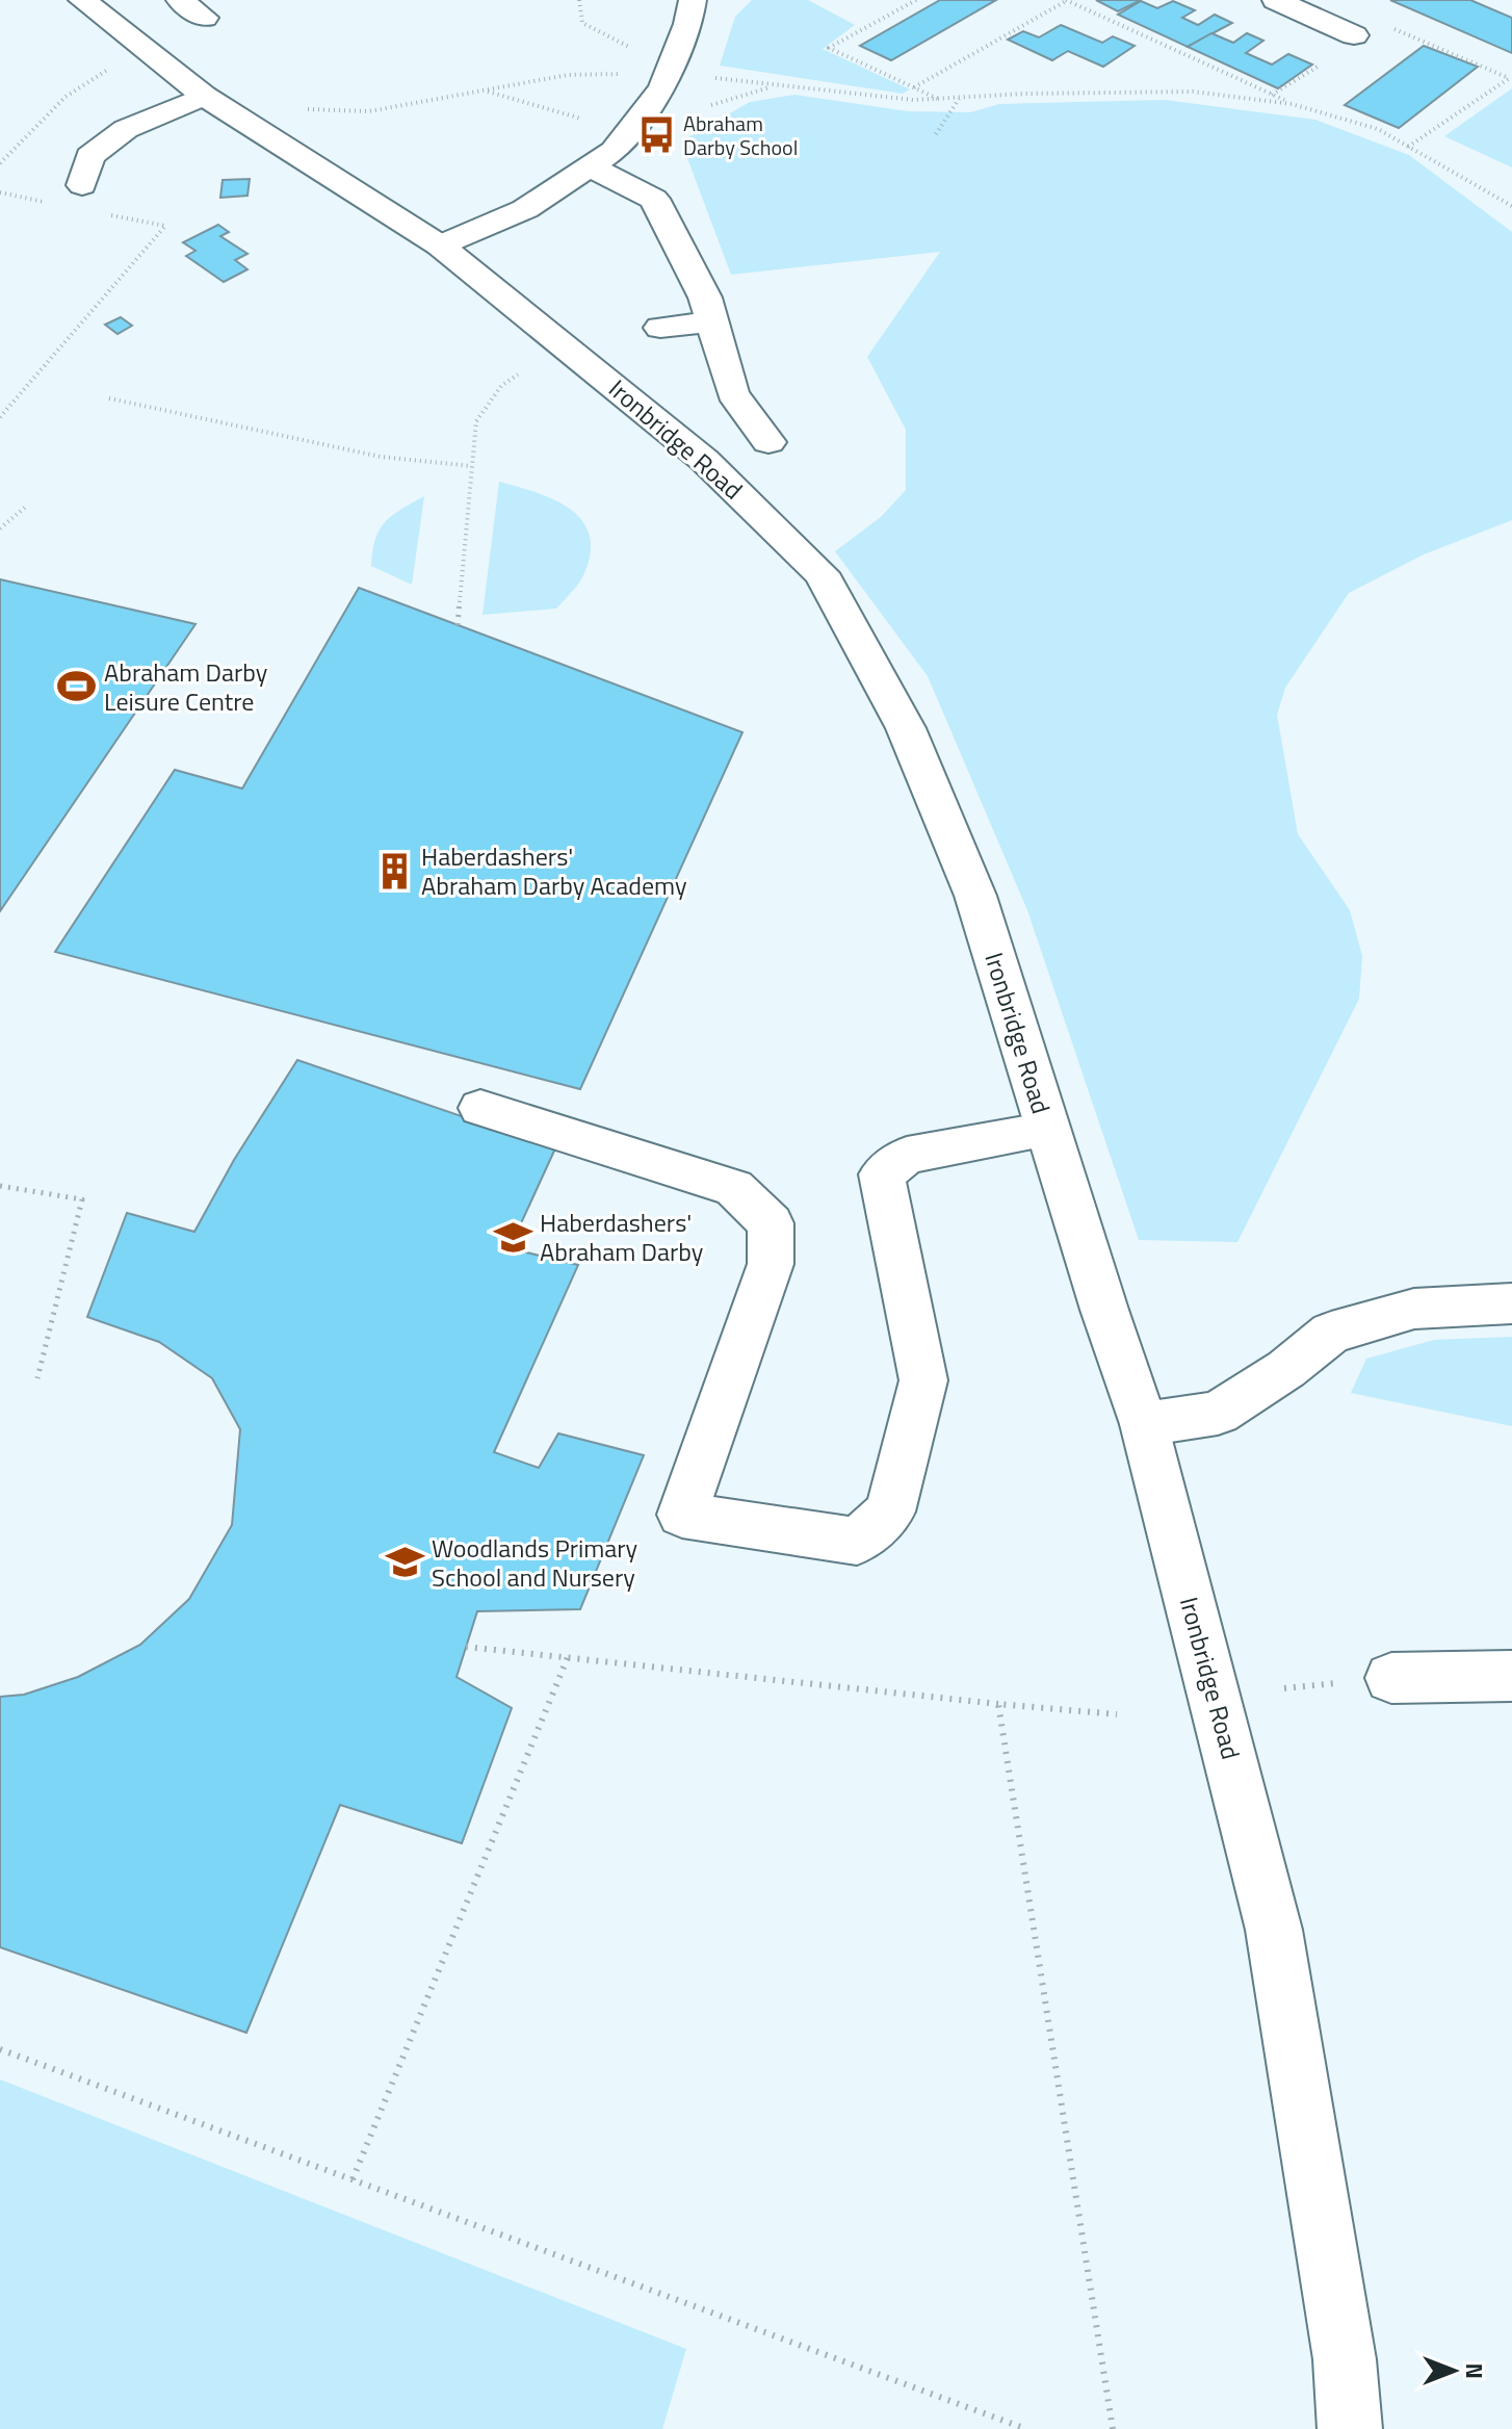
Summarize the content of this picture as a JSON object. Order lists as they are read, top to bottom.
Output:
{
  "streets": {
    "main road": ["Ironbridge Road"]
  },
  "places": {
    "bus stop": ["Abraham Darby School"],
    "sports": ["Abraham Darby Leisure Centre"],
    "building": ["Haberdashers' Abraham Darby Academy"],
    "school or university": ["Haberdashers' Abraham Darby", "Woodlands Primary School and Nursery"]
  },
  "north": "right"
}
